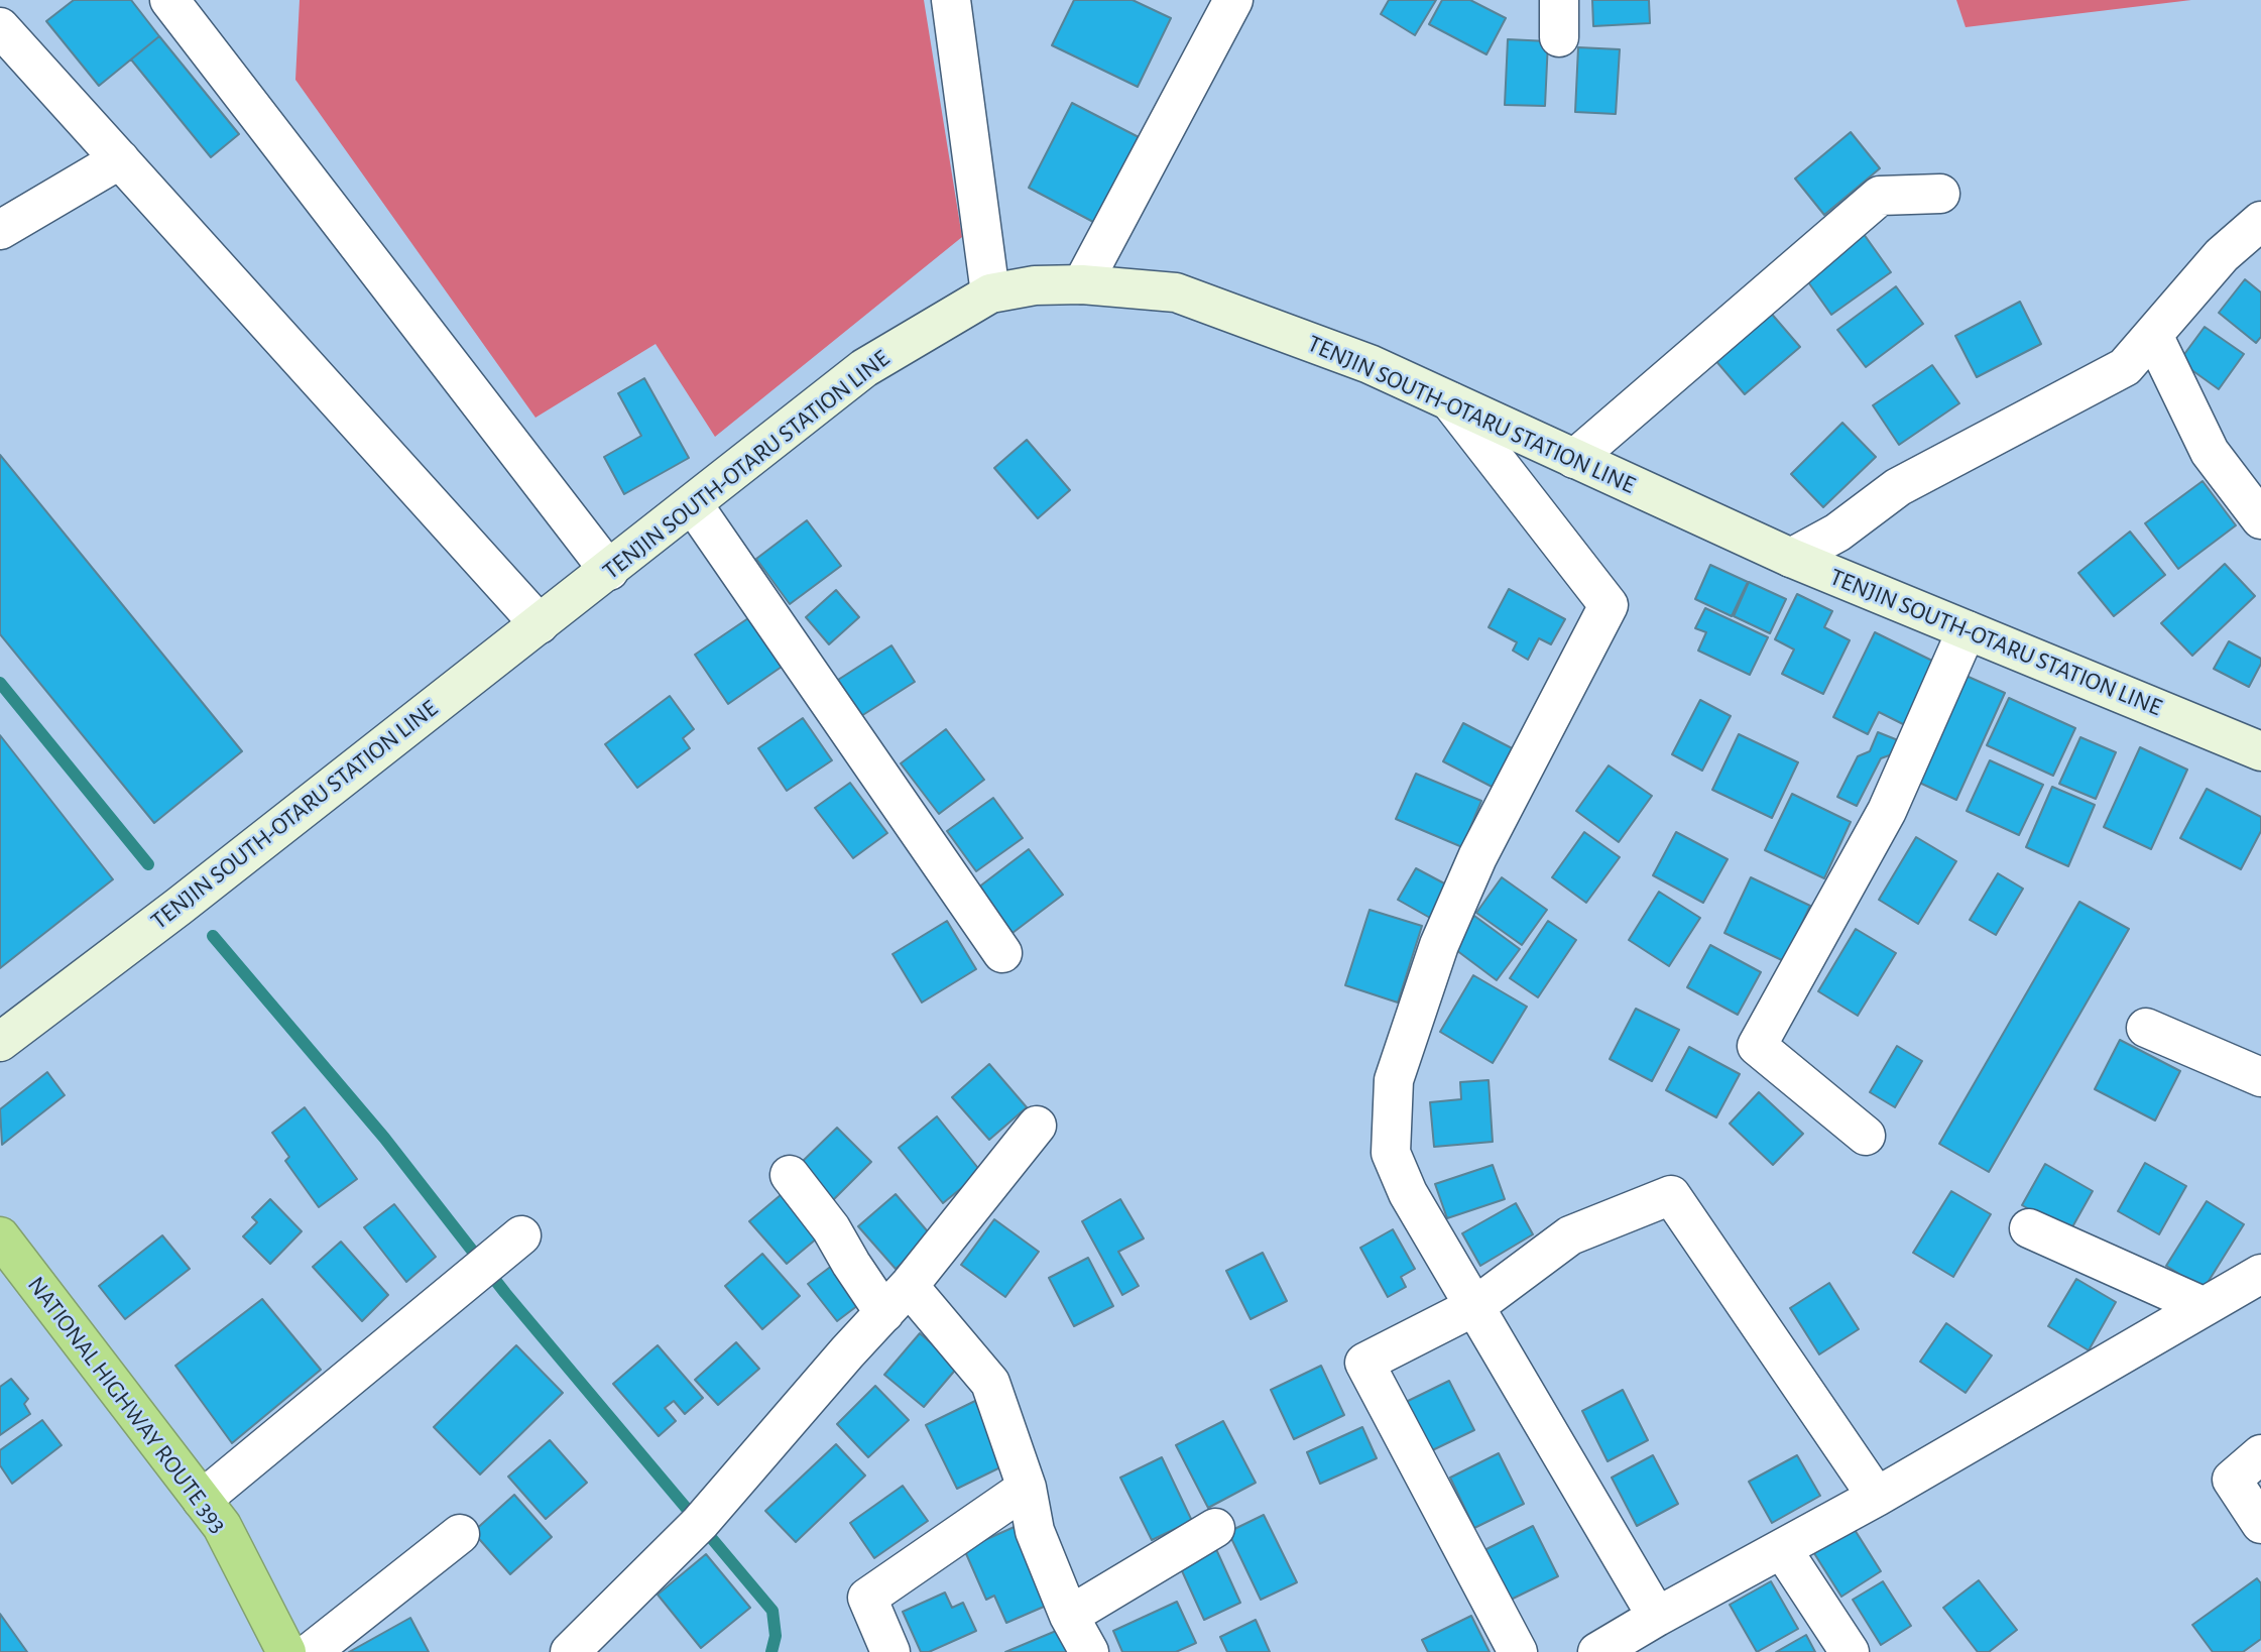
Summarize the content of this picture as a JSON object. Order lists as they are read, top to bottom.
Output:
{
  "streets": {
    "highway": ["NATIONAL HIGHWAY ROUTE 393"],
    "main road": ["TENJIN SOUTH-OTARU STATION LINE"]
  }
}
